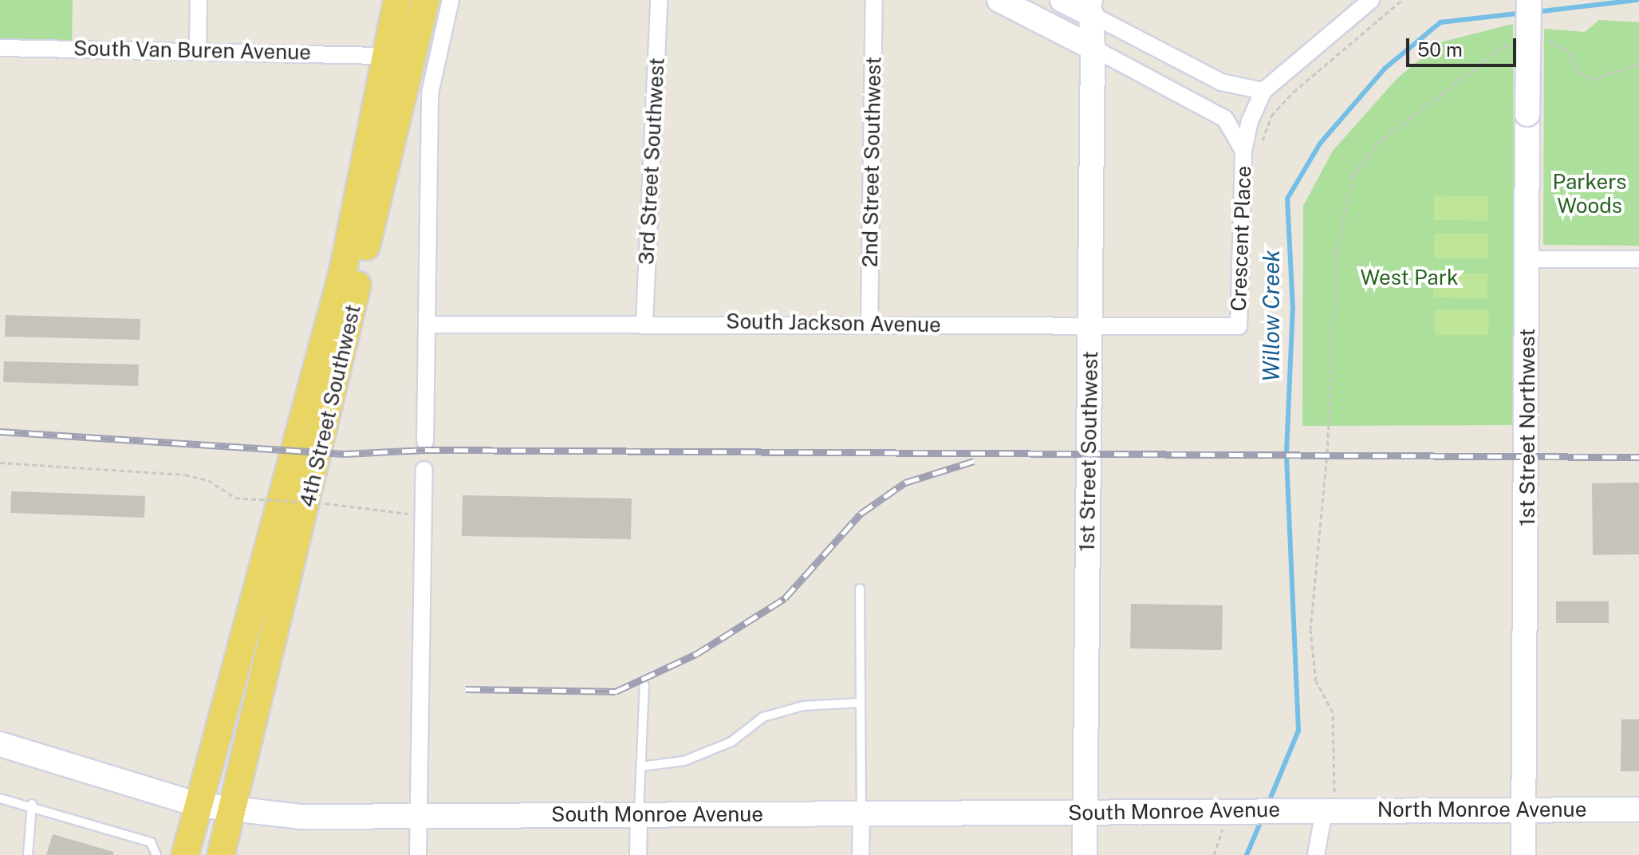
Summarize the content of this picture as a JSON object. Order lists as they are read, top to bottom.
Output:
{
  "streets": {
    "main road": [
      "4th Street Southwest",
      "1st Street Northwest",
      "1st Street Southwest",
      "North Monroe Avenue",
      "South Monroe Avenue"
    ],
    "street": [
      "South Van Buren Avenue",
      "3rd Street Southwest",
      "2nd Street Southwest",
      "Crescent Place",
      "South Jackson Avenue"
    ]
  },
  "crossings": [
    ["South Van Buren Avenue", "4th Street Southwest"],
    ["3rd Street Southwest", "South Jackson Avenue"],
    ["2nd Street Southwest", "South Jackson Avenue"],
    ["Crescent Place", "South Jackson Avenue"],
    ["South Jackson Avenue", "1st Street Southwest"],
    ["4th Street Southwest", "South Monroe Avenue"],
    ["1st Street Northwest", "North Monroe Avenue"],
    ["1st Street Southwest", "South Monroe Avenue"],
    ["North Monroe Avenue", "South Monroe Avenue"]
  ],
  "water": ["Willow Creek"],
  "parks": ["Parkers Woods", "West Park"],
  "scale_bar": "50 m"
}
